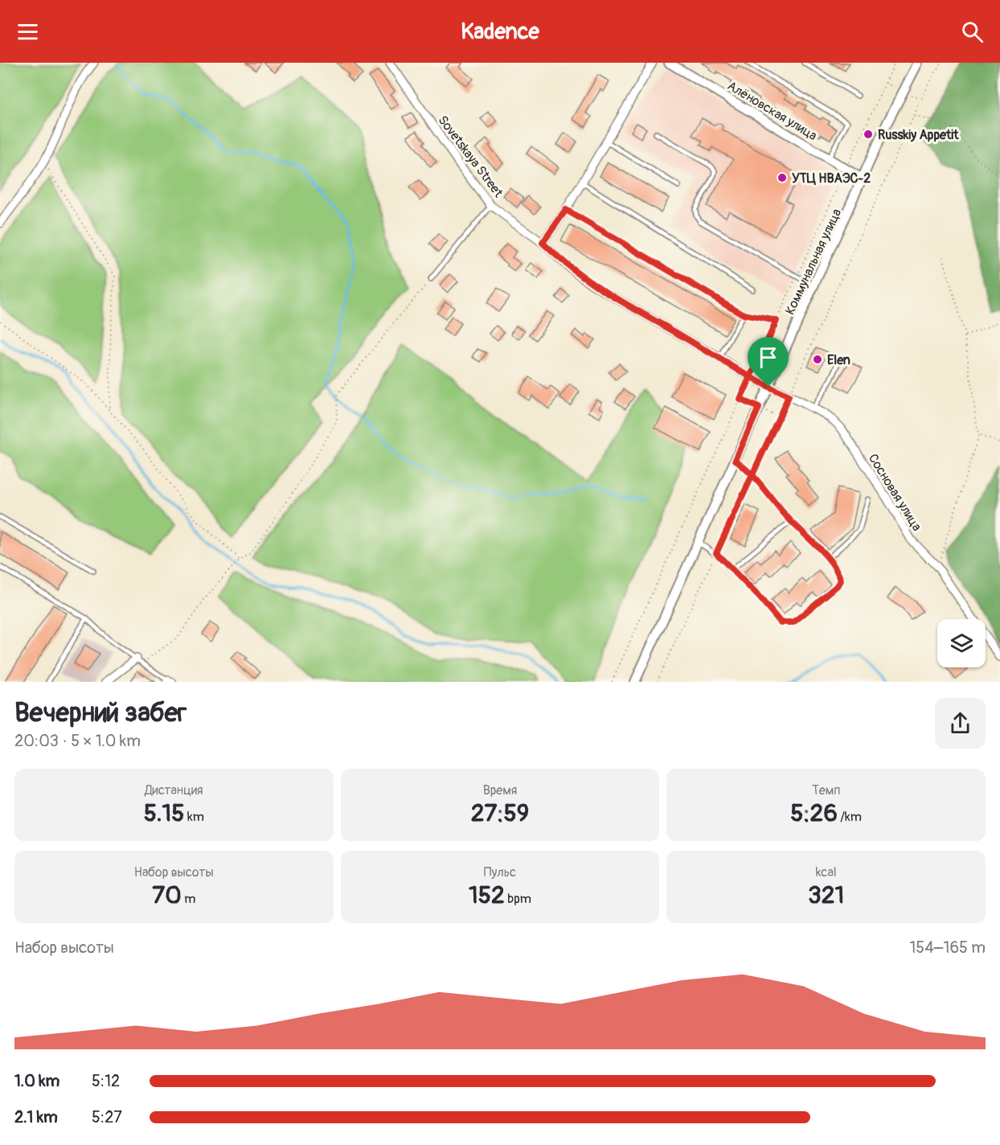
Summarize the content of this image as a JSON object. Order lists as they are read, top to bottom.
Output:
{
  "streets": {
    "street": [
      "Алёновская улица",
      "Sovetskaya Street",
      "Коммунальная улица",
      "Сосновая улица"
    ]
  },
  "crossings": [
    ["Алёновская улица", "Коммунальная улица"],
    ["Sovetskaya Street", "Коммунальная улица"],
    ["Sovetskaya Street", "Сосновая улица"],
    ["Коммунальная улица", "Сосновая улица"]
  ],
  "places": ["Russkiy Appetit", "УТЦ НВАЭС-2", "Elen"],
  "page": {
    "header": "Kadence",
    "heading": ["Вечерний забег", "20:03 · 5 × 1.0 km"],
    "stats": [
      ["Дистанция", "5.15 km"],
      ["Время", "27:59"],
      ["Темп", "5:26 /km"],
      ["Набор высоты", "70 m"],
      ["Пульс", "152 bpm"],
      ["kcal", "321"]
    ],
    "chart": ["Набор высоты", "154–165 m"],
    "list": [
      {
        "name": "1.0 km",
        "note": "5:12"
      },
      {
        "name": "2.1 km",
        "note": "5:27"
      }
    ]
  }
}
